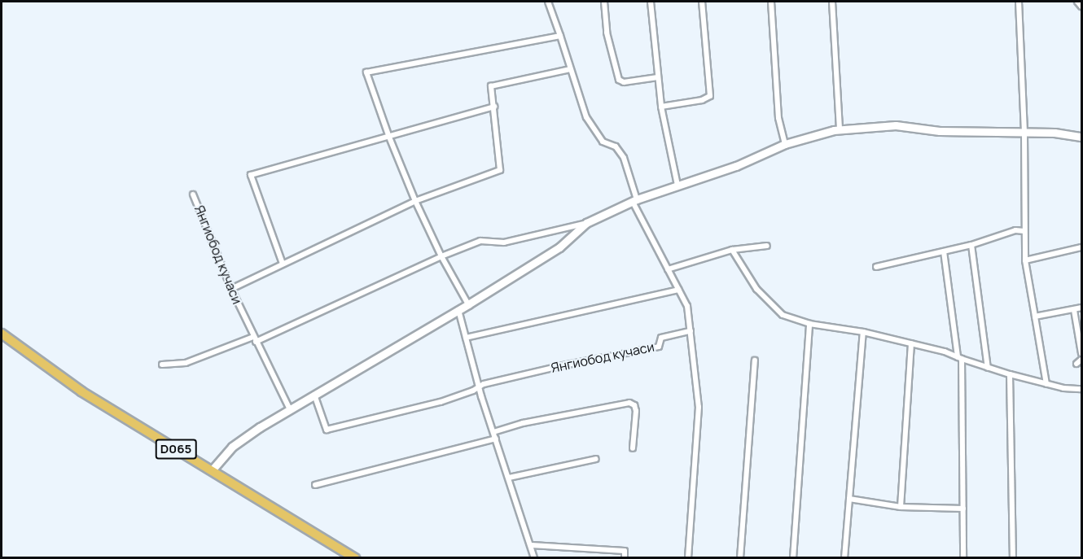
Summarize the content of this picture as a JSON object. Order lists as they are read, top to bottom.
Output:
{
  "streets": {
    "main road": ["D065"],
    "street": ["Янгиобод кучаси"]
  }
}
